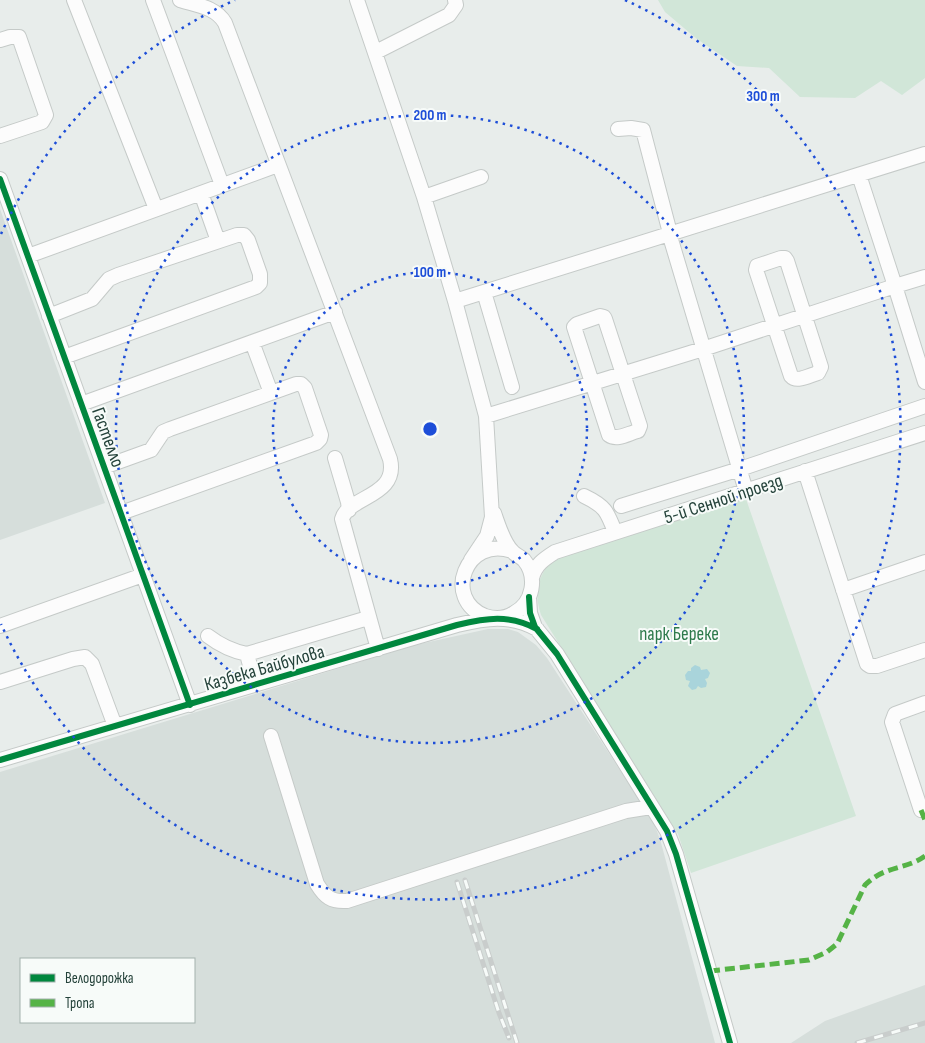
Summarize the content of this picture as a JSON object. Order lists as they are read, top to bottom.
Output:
{
  "streets": {
    "street": ["Гастелло", "5-й Сенной проезд", "Казбека Байбулова"]
  },
  "crossings": [
    ["Гастелло", "Казбека Байбулова"],
    ["5-й Сенной проезд", "Казбека Байбулова"]
  ],
  "parks": ["парк Береке"],
  "legend": ["Велодорожка", "Тропа"],
  "rings": ["300 m", "200 m", "100 m"]
}
